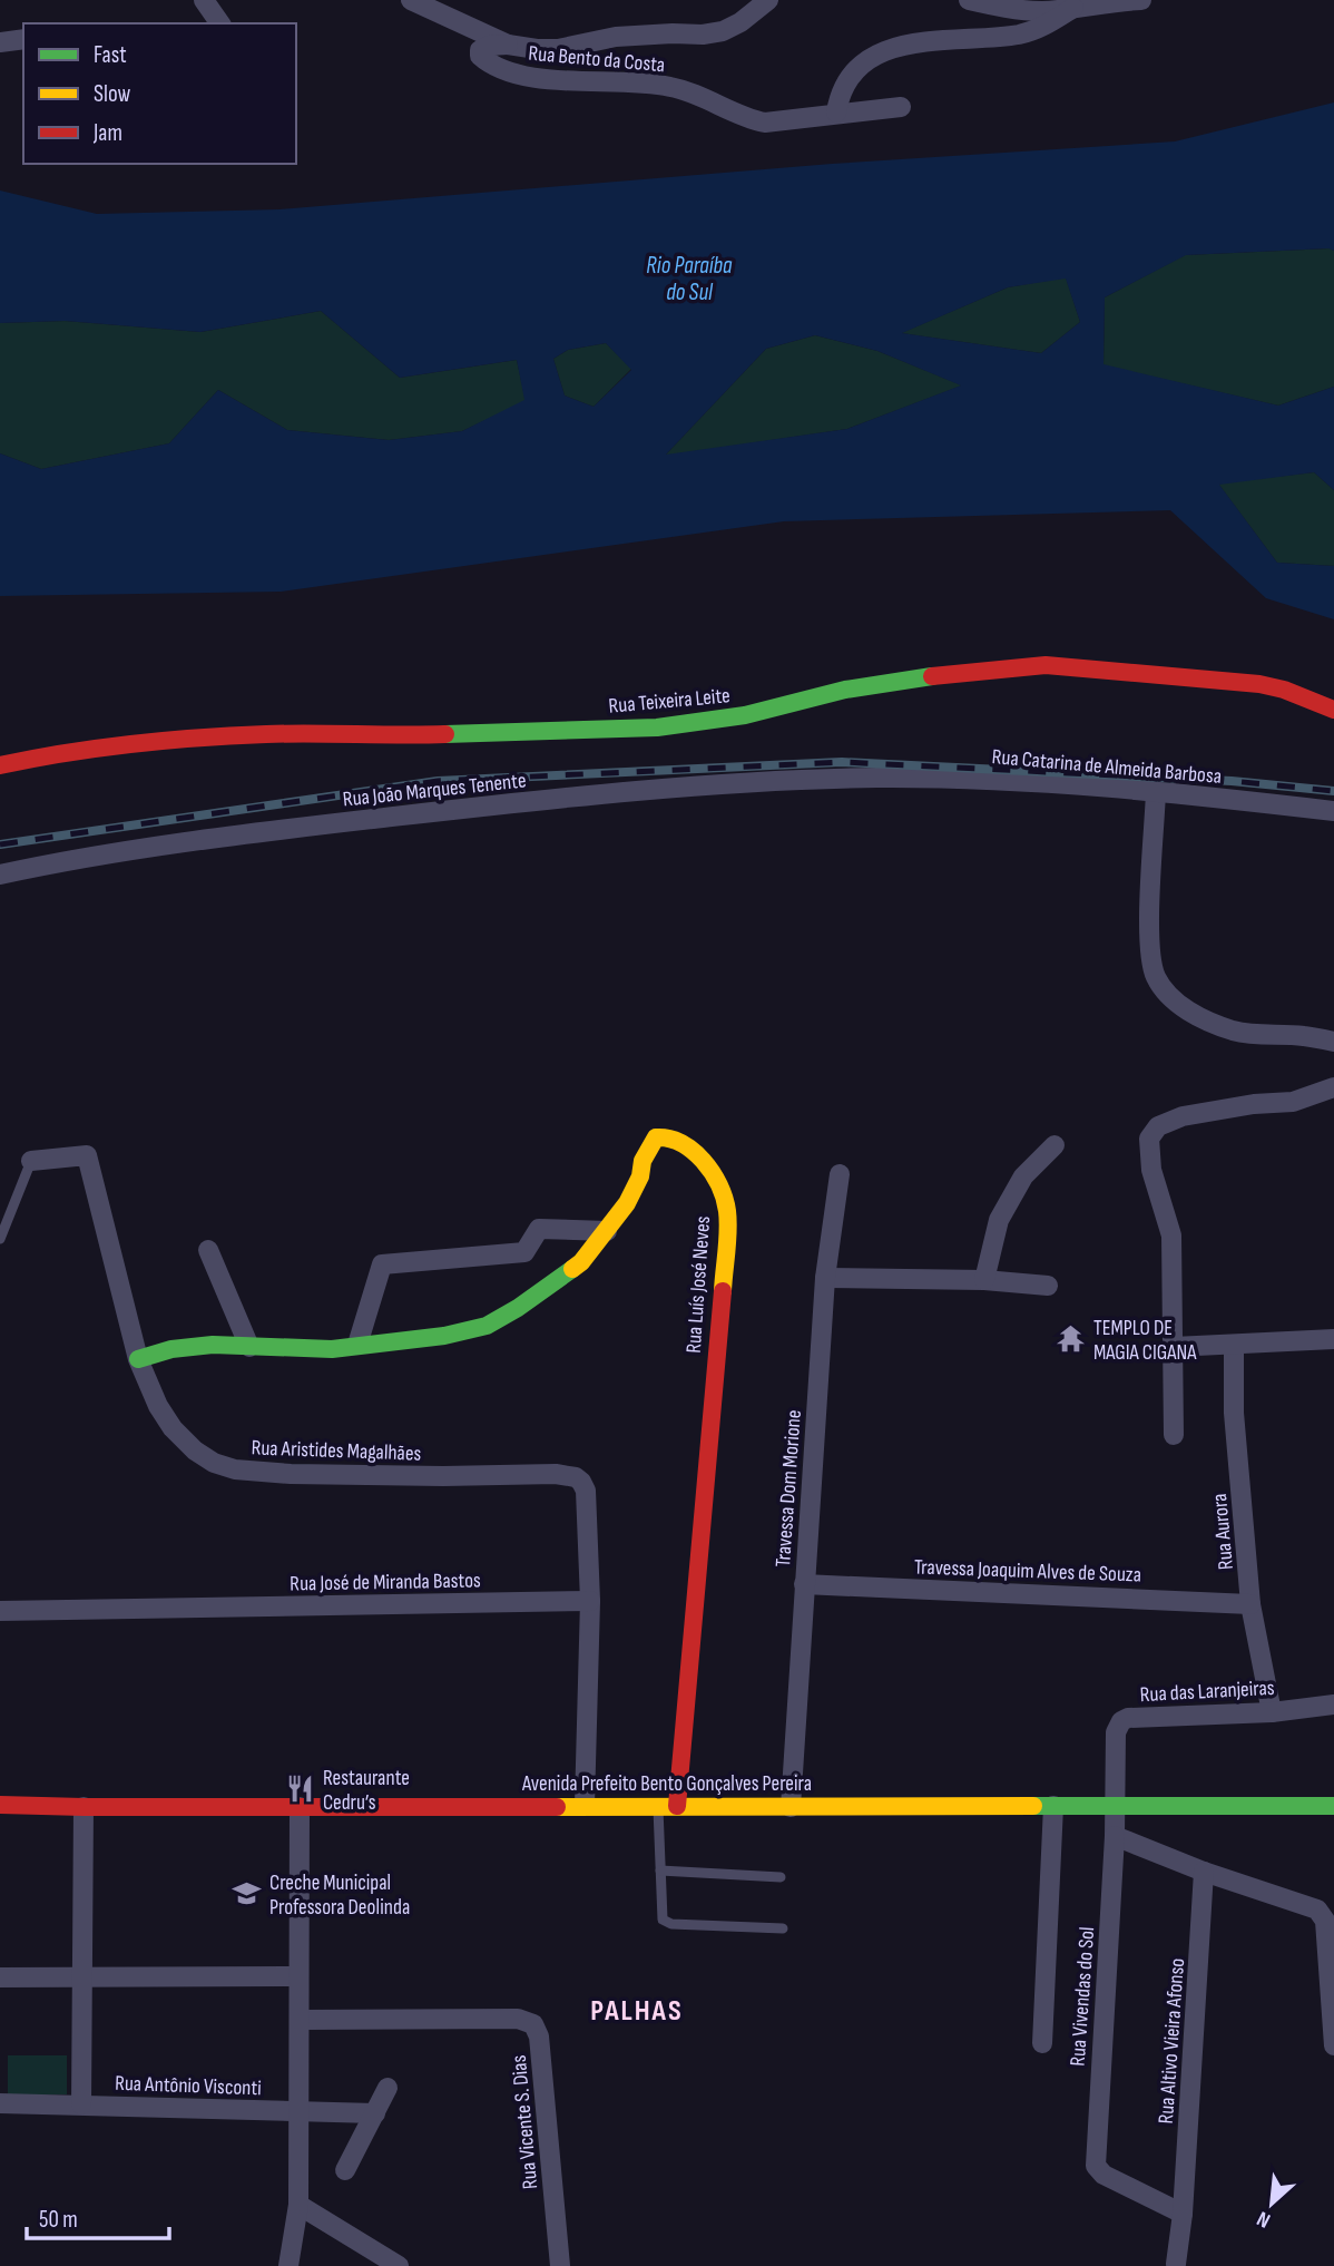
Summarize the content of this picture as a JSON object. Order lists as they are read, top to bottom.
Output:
{
  "streets": {
    "street": [
      "Rua Bento da Costa",
      "Rua Teixeira Leite",
      "Rua Catarina de Almeida Barbosa",
      "Rua João Marques Tenente",
      "Rua Luís José Neves",
      "Rua Aristides Magalhães",
      "Travessa Dom Morione",
      "Rua Aurora",
      "Travessa Joaquim Alves de Souza",
      "Rua José de Miranda Bastos",
      "Rua das Laranjeiras",
      "Avenida Prefeito Bento Gonçalves Pereira",
      "Rua Vivendas do Sol",
      "Rua Altivo Vieira Afonso",
      "Rua Antônio Visconti",
      "Rua Vicente S. Dias"
    ]
  },
  "crossings": [
    ["Rua Catarina de Almeida Barbosa", "Rua João Marques Tenente"],
    ["Rua Luís José Neves", "Rua Aristides Magalhães"],
    ["Rua Luís José Neves", "Avenida Prefeito Bento Gonçalves Pereira"],
    ["Rua Aristides Magalhães", "Rua José de Miranda Bastos"],
    ["Travessa Dom Morione", "Travessa Joaquim Alves de Souza"],
    ["Travessa Dom Morione", "Avenida Prefeito Bento Gonçalves Pereira"],
    ["Rua Aurora", "Travessa Joaquim Alves de Souza"],
    ["Rua Aurora", "Rua das Laranjeiras"],
    ["Rua das Laranjeiras", "Avenida Prefeito Bento Gonçalves Pereira"],
    ["Rua das Laranjeiras", "Rua Vivendas do Sol"],
    ["Avenida Prefeito Bento Gonçalves Pereira", "Rua Vivendas do Sol"],
    ["Rua Vivendas do Sol", "Rua Altivo Vieira Afonso"]
  ],
  "districts": ["PALHAS"],
  "water": ["Rio Paraíba do Sul"],
  "places": {
    "temple": ["TEMPLO DE MAGIA CIGANA"],
    "restaurant": ["Restaurante Cedru’s"],
    "school or university": ["Creche Municipal Professora Deolinda"]
  },
  "legend": ["Fast", "Slow", "Jam"],
  "scale_bar": "50 m",
  "north": "bottom left"
}
